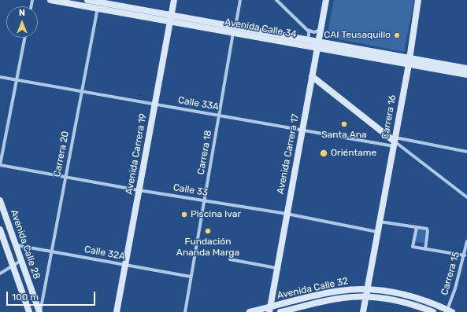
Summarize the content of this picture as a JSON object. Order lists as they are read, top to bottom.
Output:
{
  "streets": {
    "main road": [
      "Avenida Calle 34",
      "Carrera 16",
      "Avenida Carrera 19",
      "Avenida Carrera 17",
      "Avenida Calle 28",
      "Avenida Calle 32"
    ],
    "street": [
      "Calle 33A",
      "Carrera 18",
      "Carrera 20",
      "Calle 33",
      "Calle 32A",
      "Carrera 15"
    ]
  },
  "crossings": [
    ["Avenida Calle 34", "Carrera 16"],
    ["Avenida Calle 34", "Carrera 18"],
    ["Avenida Calle 34", "Carrera 20"],
    ["Avenida Calle 34", "Avenida Carrera 19"],
    ["Avenida Calle 34", "Avenida Carrera 17"],
    ["Calle 33A", "Carrera 16"],
    ["Calle 33A", "Carrera 18"],
    ["Calle 33A", "Carrera 20"],
    ["Calle 33A", "Avenida Carrera 19"],
    ["Calle 33A", "Avenida Carrera 17"],
    ["Carrera 16", "Calle 33"],
    ["Carrera 16", "Avenida Calle 32"],
    ["Carrera 18", "Calle 33"],
    ["Carrera 18", "Calle 32A"],
    ["Carrera 20", "Calle 33"],
    ["Carrera 20", "Avenida Calle 28"],
    ["Carrera 20", "Calle 32A"],
    ["Avenida Carrera 19", "Calle 33"],
    ["Avenida Carrera 19", "Calle 32A"],
    ["Avenida Carrera 17", "Calle 33"],
    ["Avenida Carrera 17", "Avenida Calle 32"],
    ["Avenida Calle 28", "Calle 32A"],
    ["Carrera 15", "Avenida Calle 32"]
  ],
  "places": [
    "CAI Teusaquillo",
    "Santa Ana",
    "Oriéntame",
    "Piscina Ivar",
    "Fundación Ananda Marga"
  ],
  "scale_bar": "100 m",
  "north": "top"
}
